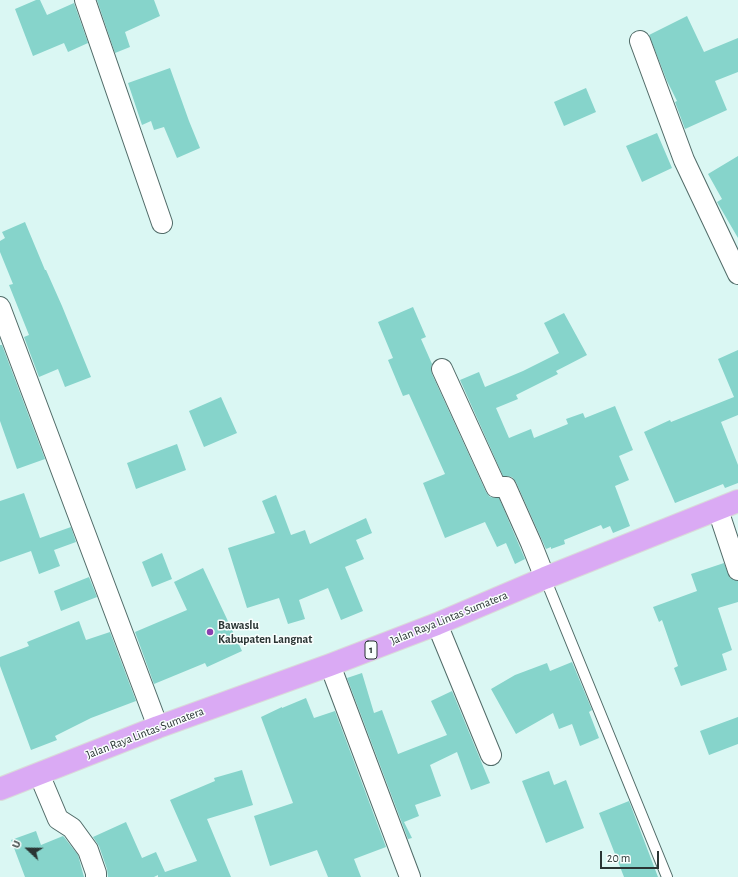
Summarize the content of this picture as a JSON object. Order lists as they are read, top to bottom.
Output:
{
  "streets": {
    "highway": ["Jalan Raya Lintas Sumatera", "1"]
  },
  "places": ["Bawaslu Kabupaten Langnat"],
  "scale_bar": "20 m",
  "north": "left"
}
